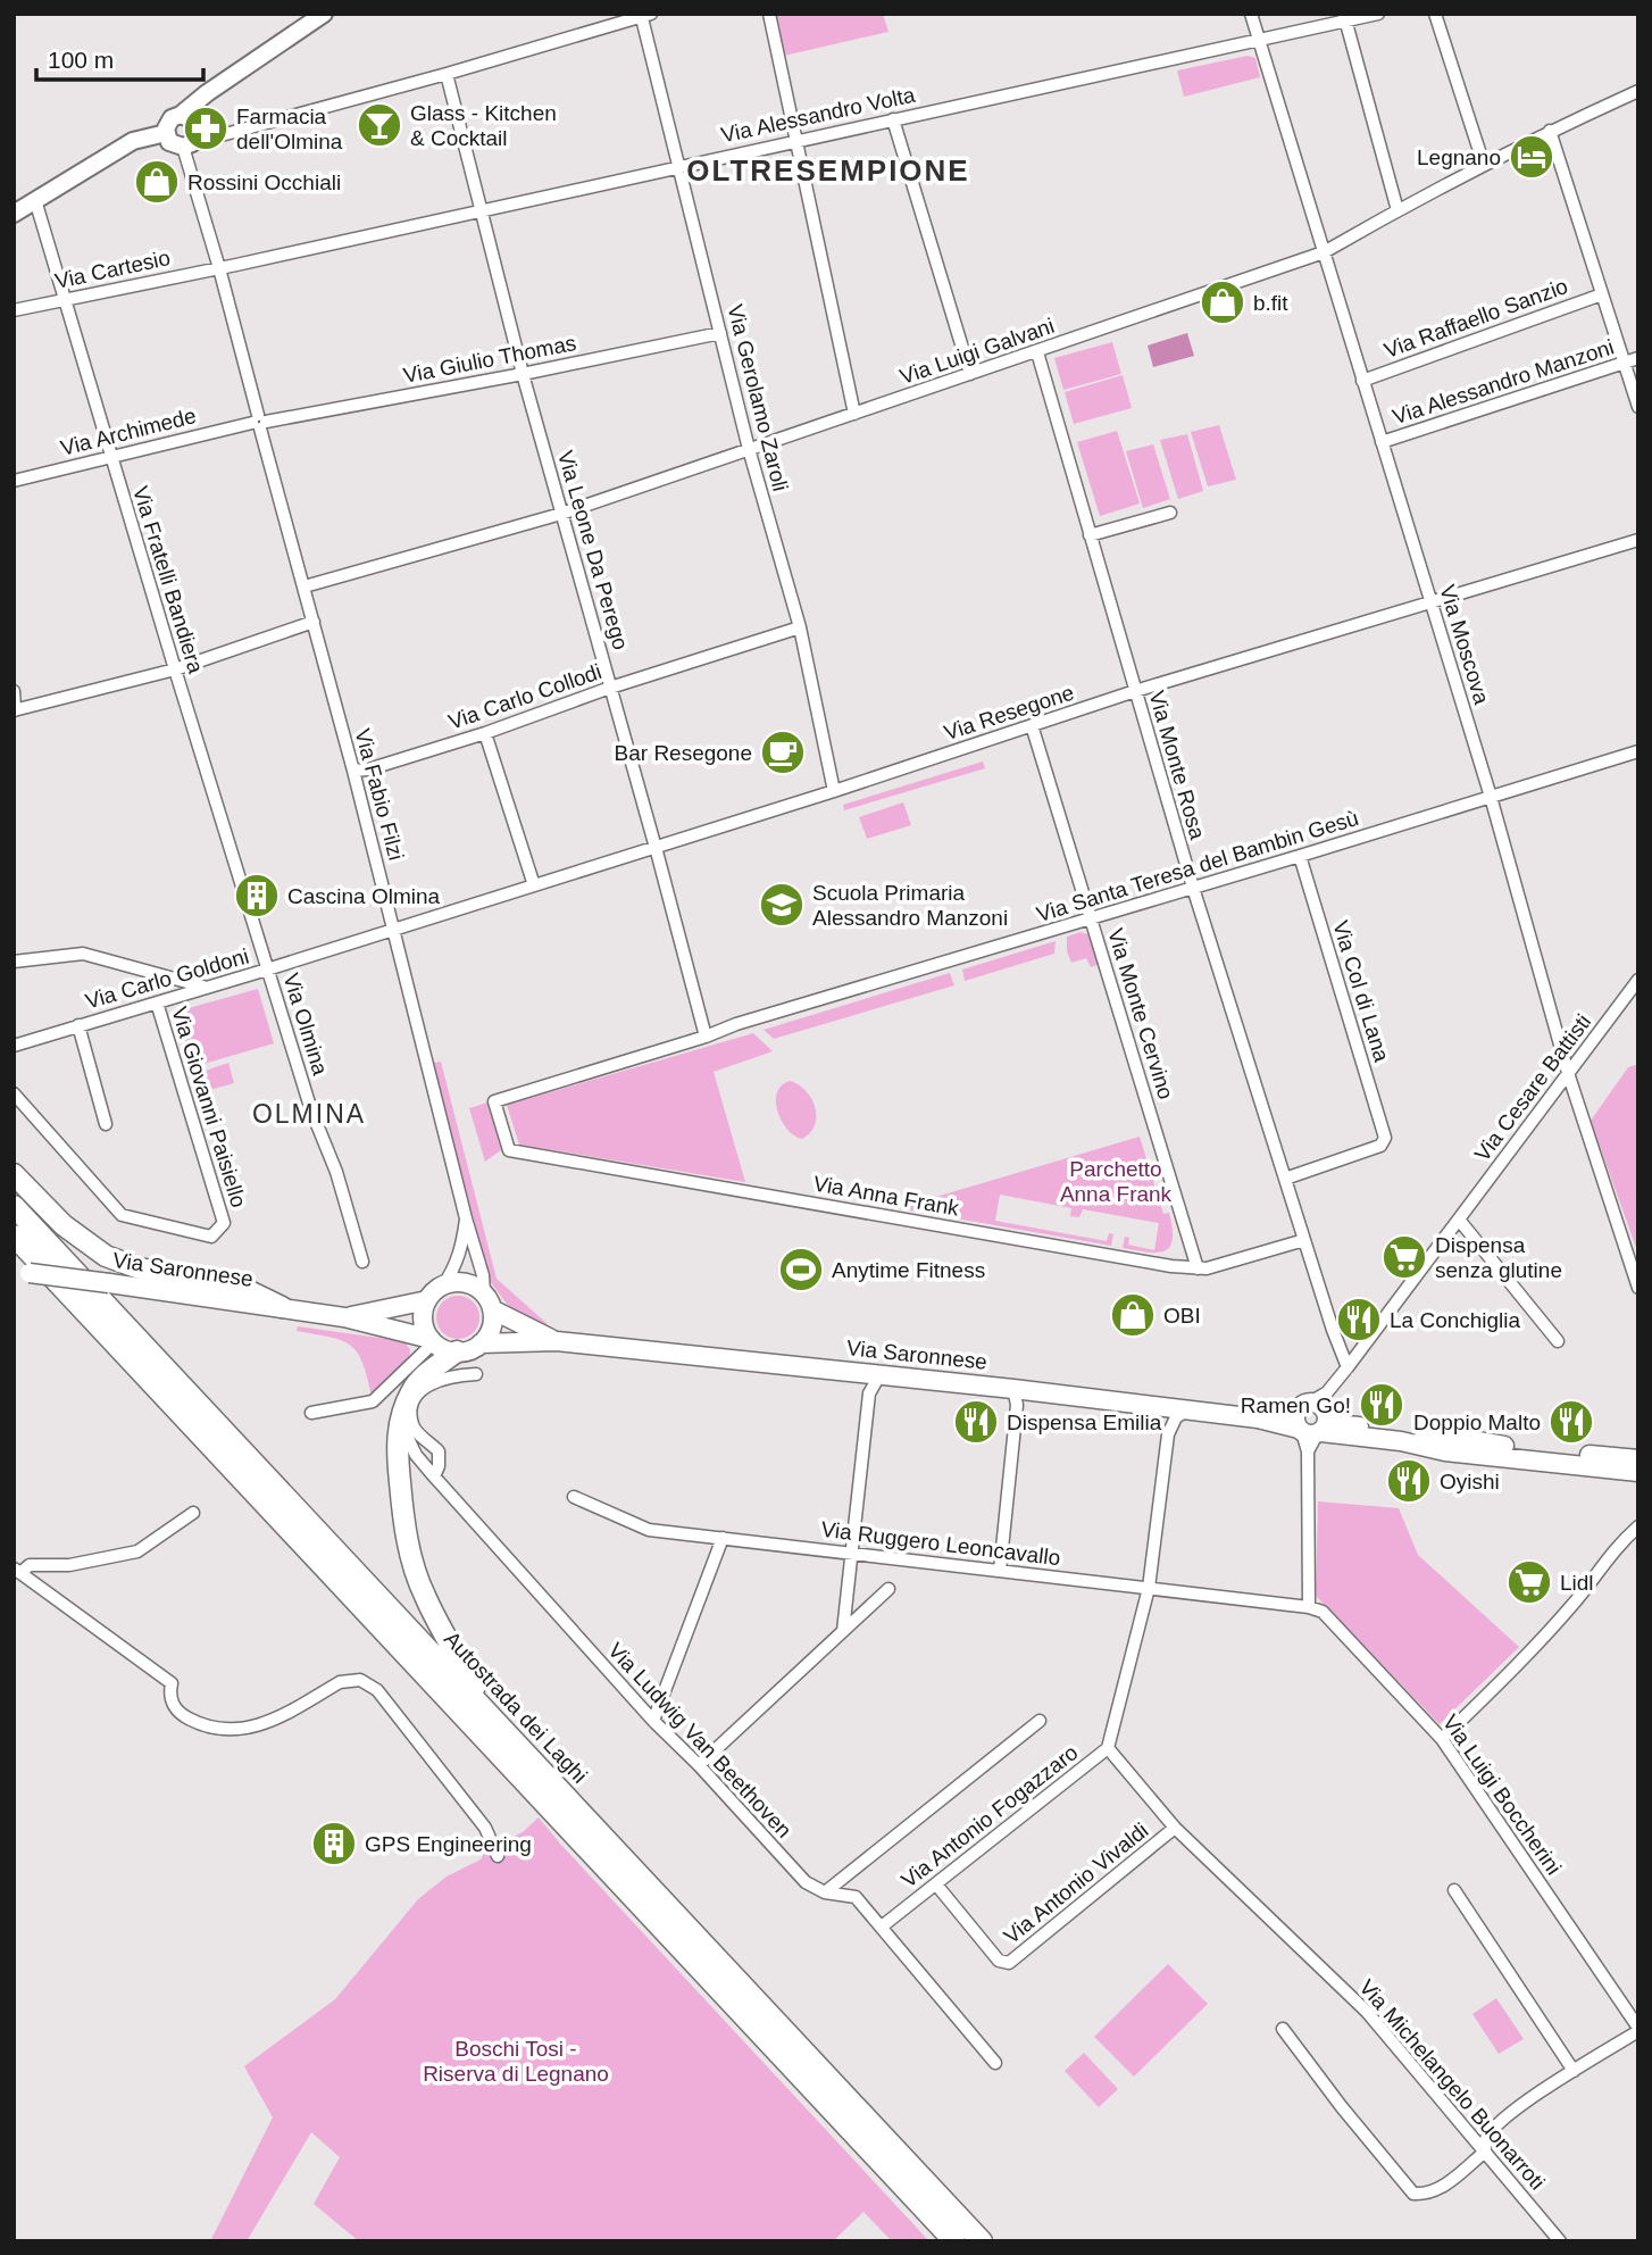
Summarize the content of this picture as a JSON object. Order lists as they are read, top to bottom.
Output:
{
  "streets": {
    "highway": ["Autostrada dei Laghi"],
    "main road": ["Via Saronnese"],
    "street": [
      "Via Alessandro Volta",
      "Via Cartesio",
      "Via Raffaello Sanzio",
      "Via Luigi Galvani",
      "Via Giulio Thomas",
      "Via Alessandro Manzoni",
      "Via Gerolamo Zaroli",
      "Via Archimede",
      "Via Leone Da Perego",
      "Via Fratelli Bandiera",
      "Via Moscova",
      "Via Carlo Collodi",
      "Via Resegone",
      "Via Monte Rosa",
      "Via Fabio Filzi",
      "Via Santa Teresa del Bambin Gesù",
      "Via Carlo Goldoni",
      "Via Col di Lana",
      "Via Monte Cervino",
      "Via Olmina",
      "Via Cesare Battisti",
      "Via Giovanni Paisiello",
      "Via Anna Frank",
      "Via Ruggero Leoncavallo",
      "Via Ludwig Van Beethoven",
      "Via Luigi Boccherini",
      "Via Antonio Fogazzaro",
      "Via Antonio Vivaldi",
      "Via Michelangelo Buonarroti"
    ]
  },
  "crossings": [
    ["Via Alessandro Volta", "Via Cartesio"],
    ["Via Alessandro Volta", "Via Gerolamo Zaroli"],
    ["Via Alessandro Volta", "Via Leone Da Perego"],
    ["Via Alessandro Volta", "Via Moscova"],
    ["Via Alessandro Volta", "Via Fabio Filzi"],
    ["Via Cartesio", "Via Fratelli Bandiera"],
    ["Via Cartesio", "Via Fabio Filzi"],
    ["Via Raffaello Sanzio", "Via Moscova"],
    ["Via Luigi Galvani", "Via Gerolamo Zaroli"],
    ["Via Luigi Galvani", "Via Leone Da Perego"],
    ["Via Luigi Galvani", "Via Moscova"],
    ["Via Luigi Galvani", "Via Monte Rosa"],
    ["Via Luigi Galvani", "Via Fabio Filzi"],
    ["Via Giulio Thomas", "Via Gerolamo Zaroli"],
    ["Via Giulio Thomas", "Via Archimede"],
    ["Via Giulio Thomas", "Via Leone Da Perego"],
    ["Via Giulio Thomas", "Via Fabio Filzi"],
    ["Via Alessandro Manzoni", "Via Moscova"],
    ["Via Gerolamo Zaroli", "Via Carlo Collodi"],
    ["Via Gerolamo Zaroli", "Via Resegone"],
    ["Via Archimede", "Via Fratelli Bandiera"],
    ["Via Archimede", "Via Fabio Filzi"],
    ["Via Leone Da Perego", "Via Carlo Collodi"],
    ["Via Leone Da Perego", "Via Resegone"],
    ["Via Leone Da Perego", "Via Santa Teresa del Bambin Gesù"],
    ["Via Fratelli Bandiera", "Via Carlo Goldoni"],
    ["Via Fratelli Bandiera", "Via Olmina"],
    ["Via Moscova", "Via Resegone"],
    ["Via Moscova", "Via Santa Teresa del Bambin Gesù"],
    ["Via Moscova", "Via Cesare Battisti"],
    ["Via Carlo Collodi", "Via Fabio Filzi"],
    ["Via Resegone", "Via Monte Rosa"],
    ["Via Resegone", "Via Fabio Filzi"],
    ["Via Resegone", "Via Monte Cervino"],
    ["Via Resegone", "Via Olmina"],
    ["Via Monte Rosa", "Via Santa Teresa del Bambin Gesù"],
    ["Via Monte Rosa", "Via Col di Lana"],
    ["Via Monte Rosa", "Via Cesare Battisti"],
    ["Via Monte Rosa", "Via Anna Frank"],
    ["Via Fabio Filzi", "Via Olmina"],
    ["Via Fabio Filzi", "Via Saronnese"],
    ["Via Santa Teresa del Bambin Gesù", "Via Col di Lana"],
    ["Via Santa Teresa del Bambin Gesù", "Via Monte Cervino"],
    ["Via Santa Teresa del Bambin Gesù", "Via Anna Frank"],
    ["Via Carlo Goldoni", "Via Olmina"],
    ["Via Carlo Goldoni", "Via Giovanni Paisiello"],
    ["Via Monte Cervino", "Via Anna Frank"],
    ["Via Cesare Battisti", "Via Saronnese"],
    ["Via Saronnese", "Via Antonio Fogazzaro"],
    ["Via Ruggero Leoncavallo", "Via Luigi Boccherini"],
    ["Via Ruggero Leoncavallo", "Via Antonio Fogazzaro"],
    ["Via Ludwig Van Beethoven", "Via Antonio Fogazzaro"],
    ["Via Antonio Fogazzaro", "Via Antonio Vivaldi"],
    ["Via Antonio Fogazzaro", "Via Michelangelo Buonarroti"],
    ["Via Antonio Vivaldi", "Via Michelangelo Buonarroti"]
  ],
  "districts": ["OLTRESEMPIONE", "OLMINA"],
  "parks": ["Parchetto Anna Frank", "Boschi Tosi - Riserva di Legnano"],
  "places": {
    "bar": ["Glass - Kitchen & Cocktail"],
    "pharmacy": ["Farmacia dell'Olmina"],
    "hotel": ["Legnano"],
    "shop": ["Rossini Occhiali", "b.fit", "OBI"],
    "cafe": ["Bar Resegone"],
    "building": ["Cascina Olmina", "GPS Engineering"],
    "school or university": ["Scuola Primaria Alessandro Manzoni"],
    "supermarket": ["Dispensa senza glutine", "Lidl"],
    "sports": ["Anytime Fitness"],
    "restaurant": [
      "La Conchiglia",
      "Ramen Go!",
      "Dispensa Emilia",
      "Doppio Malto",
      "Oyishi"
    ]
  },
  "scale_bar": "100 m"
}
